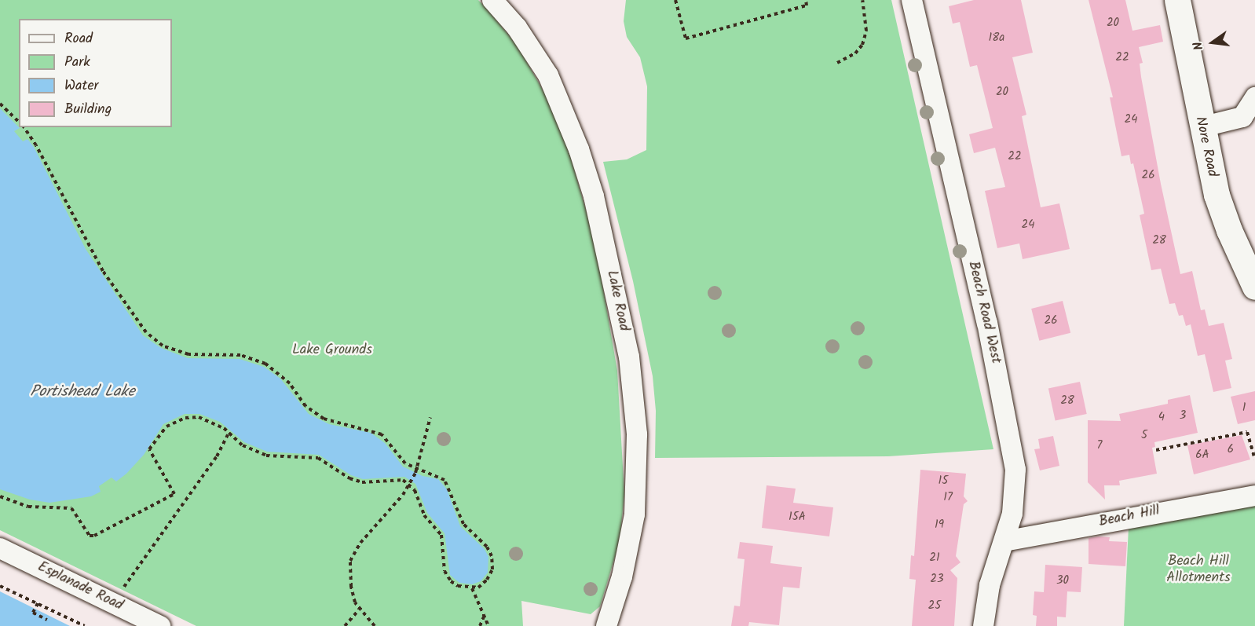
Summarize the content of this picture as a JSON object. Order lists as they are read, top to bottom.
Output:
{
  "streets": {
    "street": [
      "Nore Road",
      "Lake Road",
      "Beach Road West",
      "Beach Hill",
      "Esplanade Road"
    ]
  },
  "crossings": [
    ["Beach Road West", "Beach Hill"]
  ],
  "water": ["Portishead Lake"],
  "parks": ["Lake Grounds", "Beach Hill Allotments"],
  "house_numbers": [
    "20",
    "18a",
    "22",
    "20",
    "24",
    "22",
    "26",
    "24",
    "28",
    "26",
    "28",
    "1",
    "3",
    "4",
    "5",
    "7",
    "6",
    "6A",
    "15",
    "17",
    "15A",
    "19",
    "21",
    "23",
    "30",
    "25"
  ],
  "legend": [
    "Road",
    "Park",
    "Water",
    "Building"
  ],
  "north": "left"
}
